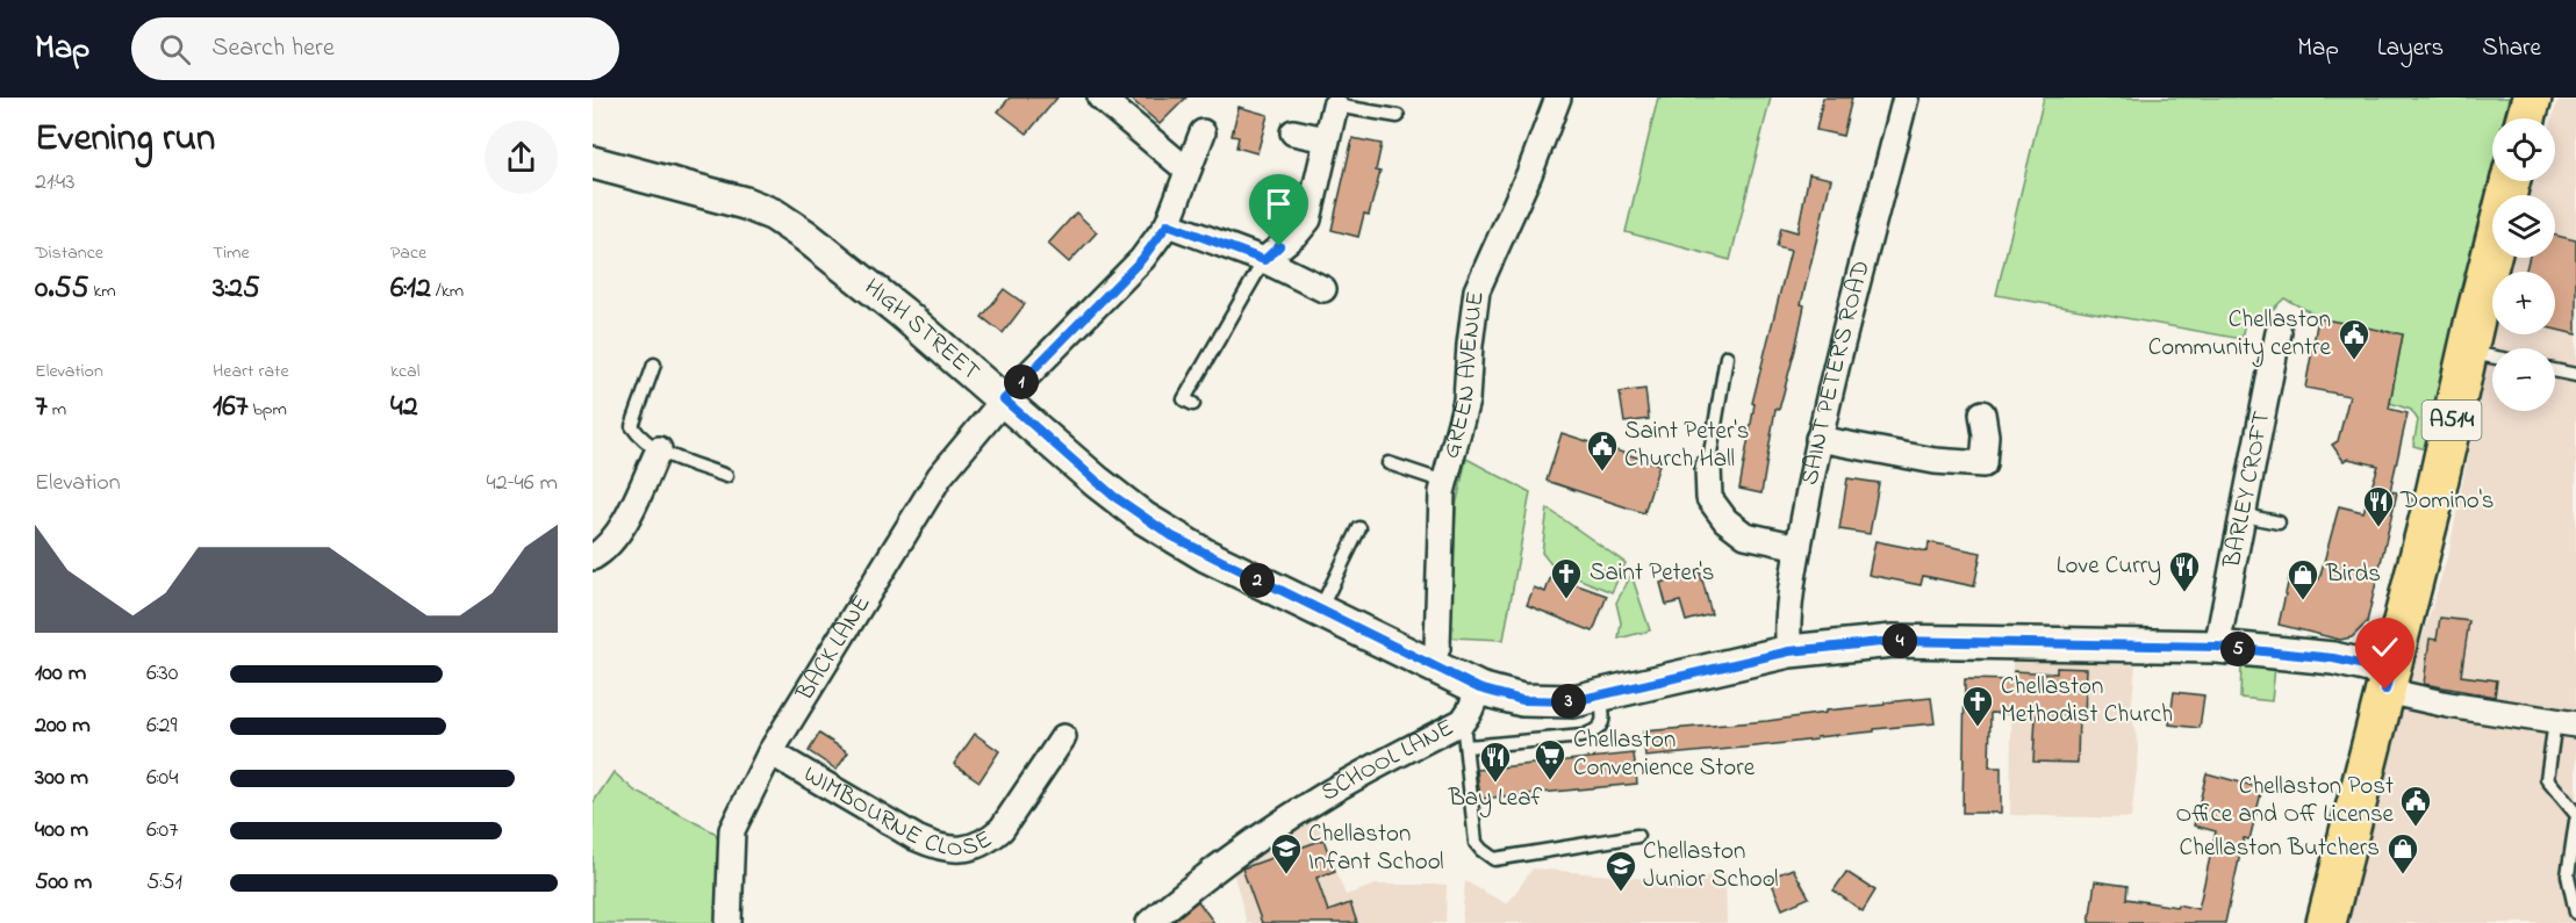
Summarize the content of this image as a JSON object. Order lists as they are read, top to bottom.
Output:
{
  "streets": {
    "main road": ["A514"],
    "street": [
      "HIGH STREET",
      "SAINT PETER'S ROAD",
      "GREEN AVENUE",
      "BARLEY CROFT",
      "BACK LANE",
      "SCHOOL LANE",
      "WIMBOURNE CLOSE"
    ]
  },
  "crossings": [
    ["HIGH STREET", "SAINT PETER'S ROAD"],
    ["HIGH STREET", "GREEN AVENUE"],
    ["HIGH STREET", "A514"],
    ["HIGH STREET", "BARLEY CROFT"],
    ["HIGH STREET", "BACK LANE"],
    ["HIGH STREET", "SCHOOL LANE"],
    ["BACK LANE", "WIMBOURNE CLOSE"]
  ],
  "places": {
    "public building": ["Chellaston Community centre", "Saint Peter's Church Hall", "Chellaston Post Office and Off License"],
    "restaurant": ["Domino's", "Love Curry", "Bay Leaf"],
    "church": ["Saint Peter's", "Chellaston Methodist Church"],
    "shop": ["Birds", "Chellaston Butchers"],
    "supermarket": ["Chellaston Convenience Store"],
    "school or university": ["Chellaston Infant School", "Chellaston Junior School"]
  },
  "page": {
    "header": "Map",
    "search": "Search here",
    "nav": ["Map", "Layers", "Share"],
    "heading": ["Evening run", "21:43"],
    "map_buttons": ["+", "−"],
    "stats": [
      ["Distance", "0.55 km"],
      ["Time", "3:25"],
      ["Pace", "6:12 /km"],
      ["Elevation", "7 m"],
      ["Heart rate", "167 bpm"],
      ["kcal", "42"]
    ],
    "pins": [
      "1",
      "2",
      "4",
      "5",
      "3"
    ],
    "chart": ["Elevation", "42–46 m"],
    "list": [
      {
        "name": "100 m",
        "note": "6:30"
      },
      {
        "name": "200 m",
        "note": "6:29"
      },
      {
        "name": "300 m",
        "note": "6:04"
      },
      {
        "name": "400 m",
        "note": "6:07"
      },
      {
        "name": "500 m",
        "note": "5:51"
      }
    ]
  }
}
